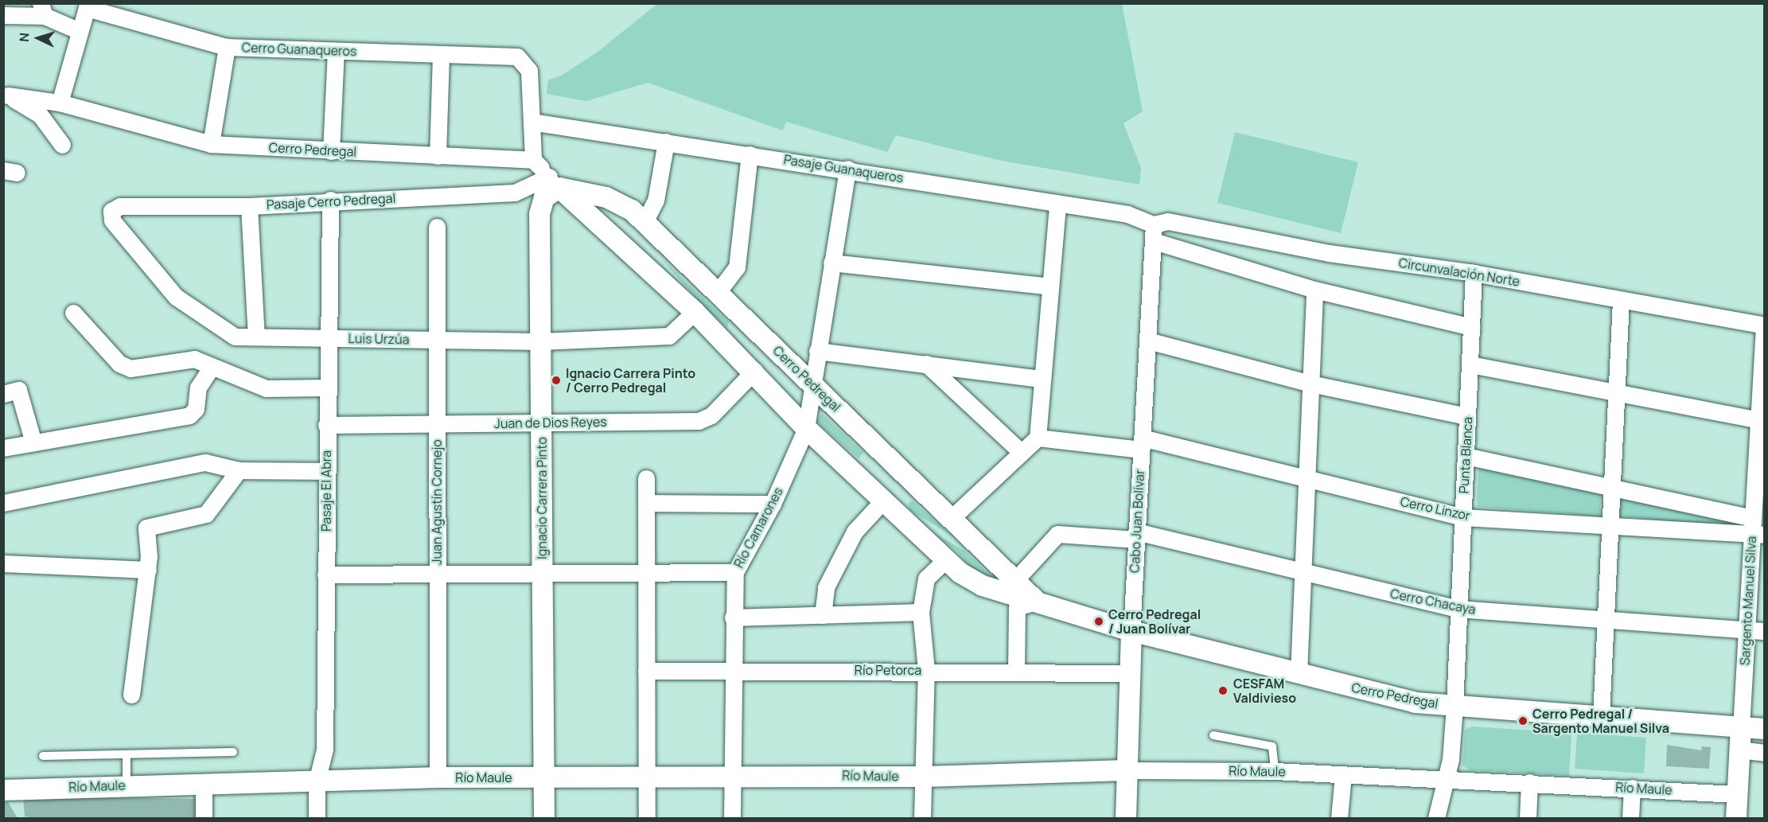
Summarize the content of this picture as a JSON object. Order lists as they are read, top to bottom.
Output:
{
  "streets": {
    "street": [
      "Cerro Guanaqueros",
      "Cerro Pedregal",
      "Pasaje Guanaqueros",
      "Pasaje Cerro Pedregal",
      "Circunvalación Norte",
      "Luis Urzúa",
      "Juan de Dios Reyes",
      "Punta Blanca",
      "Pasaje El Abra",
      "Ignacio Carrera Pinto",
      "Juan Agustín Cornejo",
      "Cerro Linzor",
      "Cabo Juan Bolívar",
      "Río Camarones",
      "Sargento Manuel Silva",
      "Cerro Chacaya",
      "Río Petorca",
      "Río Maule"
    ]
  },
  "crossings": [
    ["Cerro Guanaqueros", "Pasaje Guanaqueros"],
    ["Cerro Pedregal", "Pasaje Cerro Pedregal"],
    ["Cerro Pedregal", "Luis Urzúa"],
    ["Cerro Pedregal", "Juan de Dios Reyes"],
    ["Cerro Pedregal", "Punta Blanca"],
    ["Cerro Pedregal", "Ignacio Carrera Pinto"],
    ["Cerro Pedregal", "Cabo Juan Bolívar"],
    ["Cerro Pedregal", "Río Camarones"],
    ["Cerro Pedregal", "Sargento Manuel Silva"],
    ["Cerro Pedregal", "Cerro Chacaya"],
    ["Pasaje Guanaqueros", "Circunvalación Norte"],
    ["Pasaje Guanaqueros", "Cabo Juan Bolívar"],
    ["Pasaje Guanaqueros", "Río Camarones"],
    ["Pasaje Cerro Pedregal", "Luis Urzúa"],
    ["Pasaje Cerro Pedregal", "Pasaje El Abra"],
    ["Pasaje Cerro Pedregal", "Ignacio Carrera Pinto"],
    ["Circunvalación Norte", "Punta Blanca"],
    ["Circunvalación Norte", "Cabo Juan Bolívar"],
    ["Circunvalación Norte", "Sargento Manuel Silva"],
    ["Luis Urzúa", "Pasaje El Abra"],
    ["Luis Urzúa", "Ignacio Carrera Pinto"],
    ["Luis Urzúa", "Juan Agustín Cornejo"],
    ["Juan de Dios Reyes", "Pasaje El Abra"],
    ["Juan de Dios Reyes", "Ignacio Carrera Pinto"],
    ["Juan de Dios Reyes", "Juan Agustín Cornejo"],
    ["Punta Blanca", "Cerro Linzor"],
    ["Punta Blanca", "Cerro Chacaya"],
    ["Punta Blanca", "Río Maule"],
    ["Pasaje El Abra", "Río Camarones"],
    ["Pasaje El Abra", "Río Maule"],
    ["Ignacio Carrera Pinto", "Río Camarones"],
    ["Ignacio Carrera Pinto", "Río Maule"],
    ["Juan Agustín Cornejo", "Río Camarones"],
    ["Juan Agustín Cornejo", "Río Maule"],
    ["Cerro Linzor", "Cabo Juan Bolívar"],
    ["Cerro Linzor", "Sargento Manuel Silva"],
    ["Cabo Juan Bolívar", "Cerro Chacaya"],
    ["Cabo Juan Bolívar", "Río Petorca"],
    ["Cabo Juan Bolívar", "Río Maule"],
    ["Sargento Manuel Silva", "Cerro Chacaya"],
    ["Sargento Manuel Silva", "Río Maule"]
  ],
  "places": [
    "Ignacio Carrera Pinto / Cerro Pedregal",
    "Cerro Pedregal / Juan Bolívar",
    "CESFAM Valdivieso",
    "Cerro Pedregal / Sargento Manuel Silva"
  ],
  "north": "left"
}
